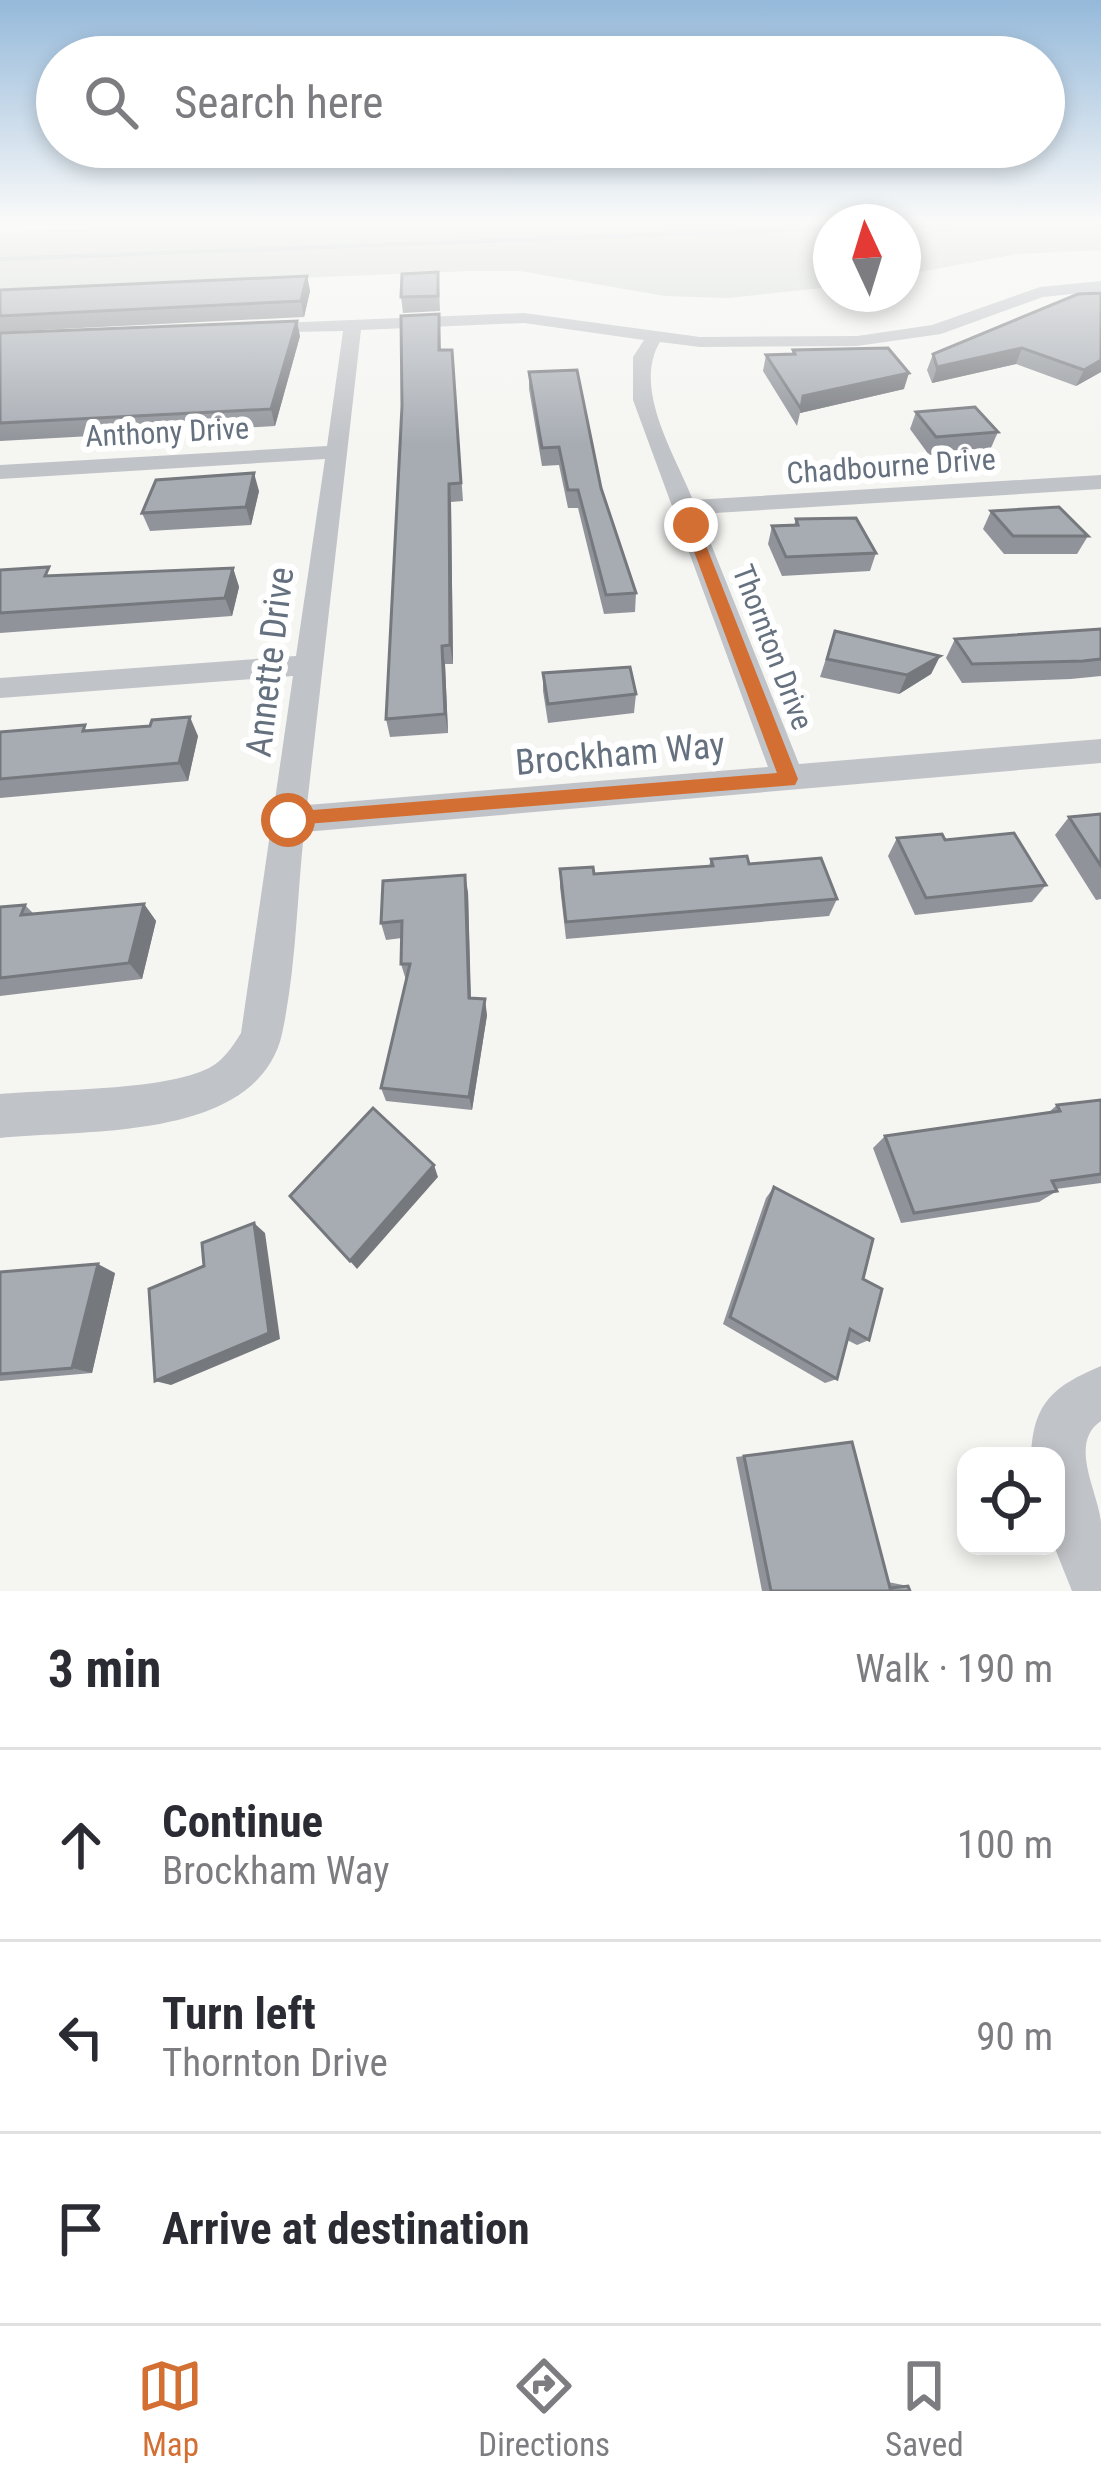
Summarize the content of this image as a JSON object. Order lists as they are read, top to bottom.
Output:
{
  "streets": {
    "street": [
      "Anthony Drive",
      "Chadbourne Drive",
      "Thornton Drive",
      "Annette Drive",
      "Brockham Way"
    ]
  },
  "crossings": [
    ["Anthony Drive", "Annette Drive"],
    ["Chadbourne Drive", "Thornton Drive"],
    ["Thornton Drive", "Brockham Way"],
    ["Annette Drive", "Brockham Way"]
  ],
  "north": "top",
  "page": {
    "search": "Search here",
    "heading": ["3 min", "Walk · 190 m"],
    "list": [
      ["Continue", "Brockham Way", "100 m"],
      ["Turn left", "Thornton Drive", "90 m"],
      "Arrive at destination"
    ],
    "nav": ["Map", "Directions", "Saved"]
  }
}
